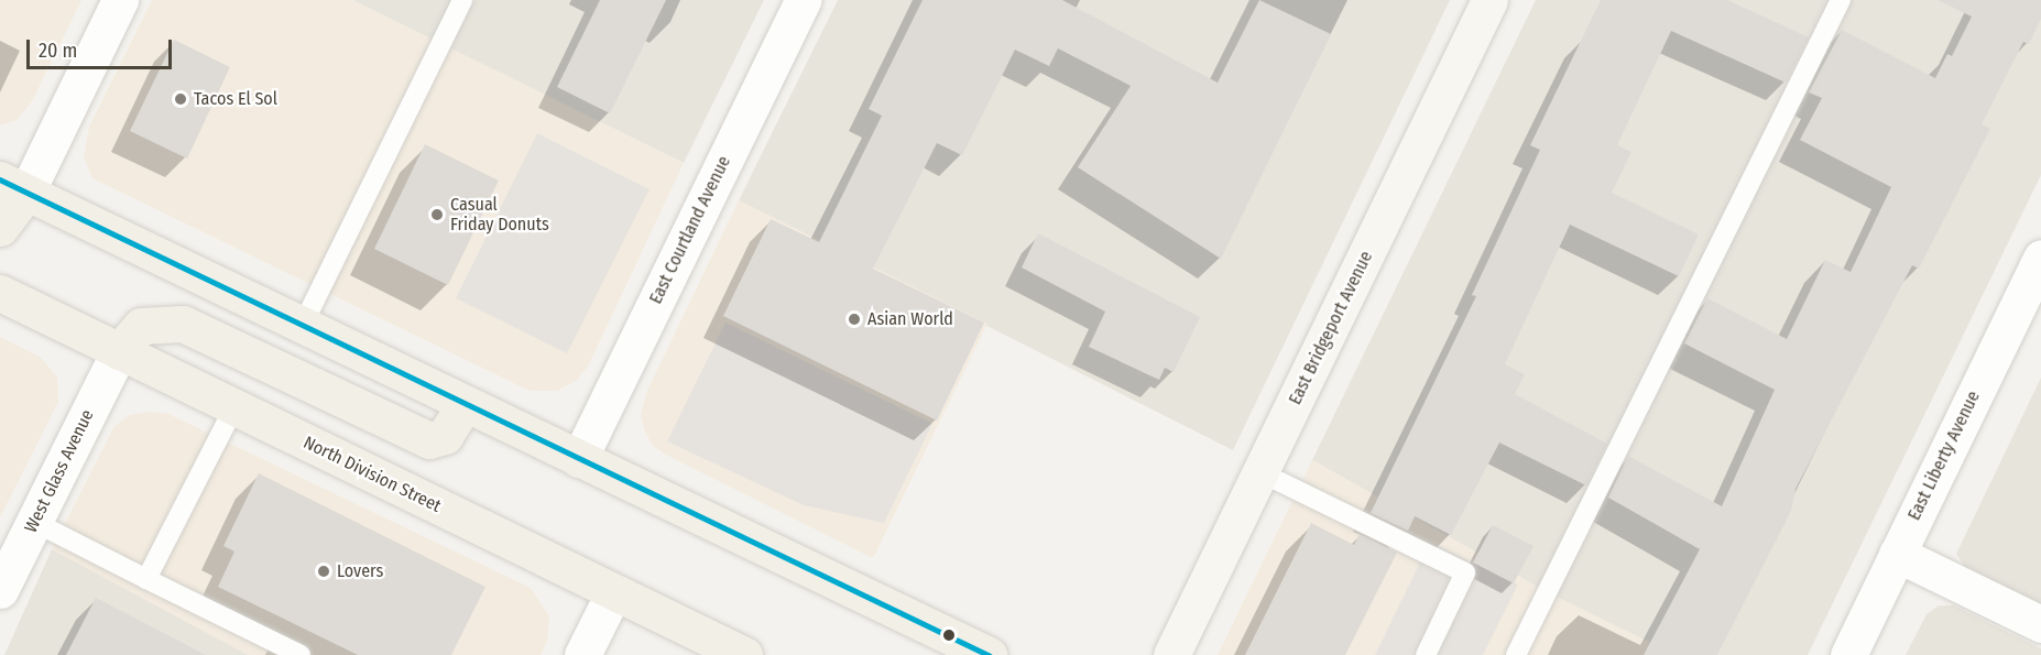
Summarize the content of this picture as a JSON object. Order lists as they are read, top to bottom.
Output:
{
  "streets": {
    "main road": ["North Division Street"],
    "street": [
      "East Courtland Avenue",
      "East Bridgeport Avenue",
      "East Liberty Avenue",
      "West Glass Avenue"
    ]
  },
  "crossings": [
    ["West Glass Avenue", "North Division Street"]
  ],
  "places": [
    "Tacos El Sol",
    "Casual Friday Donuts",
    "Asian World",
    "Lovers"
  ],
  "scale_bar": "20 m"
}
